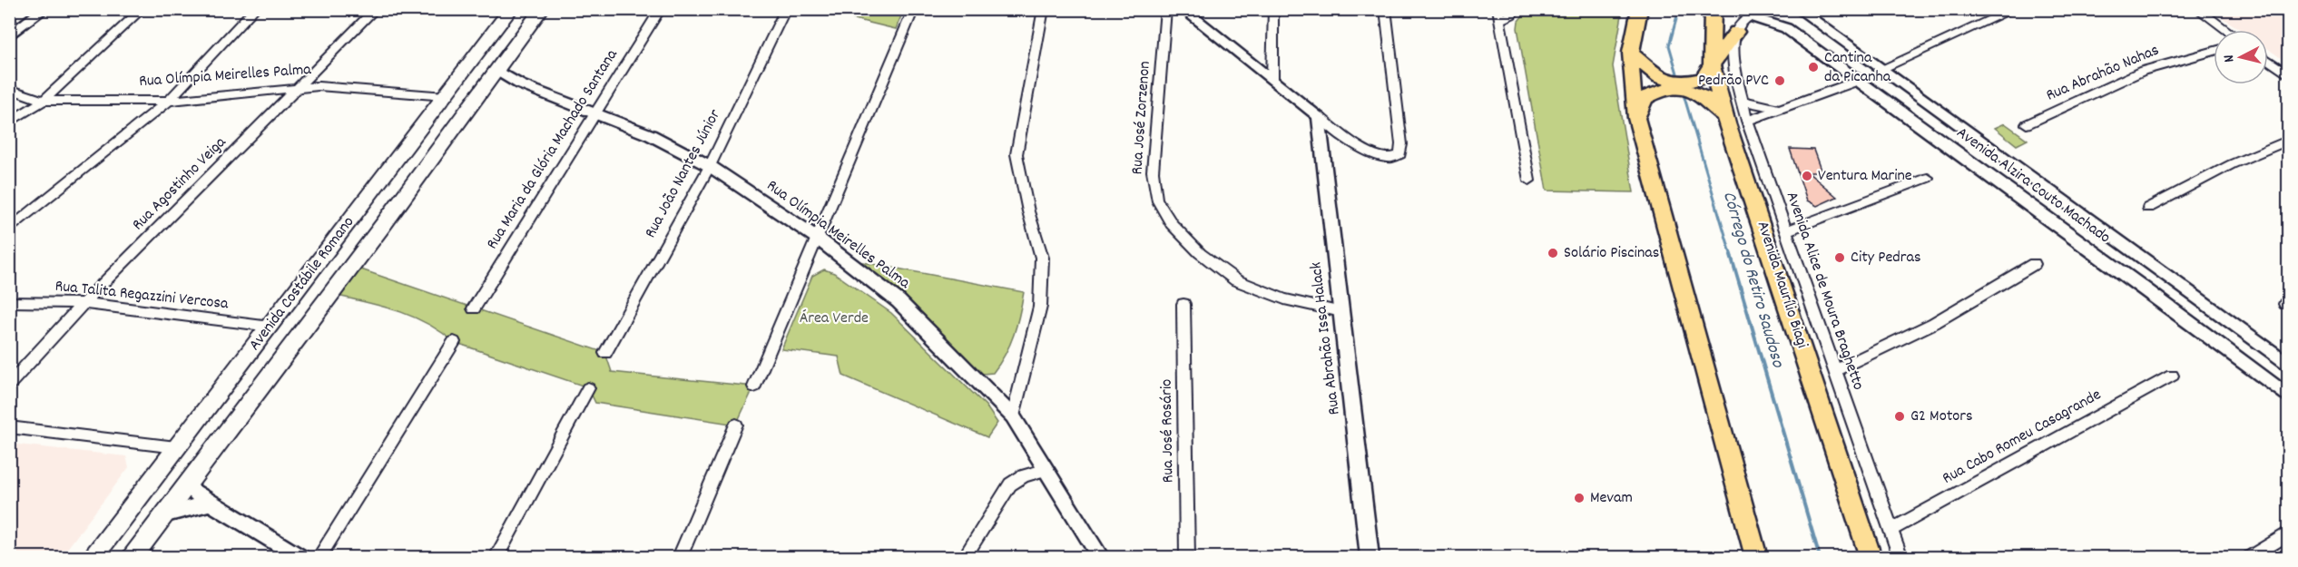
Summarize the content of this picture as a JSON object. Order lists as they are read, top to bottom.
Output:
{
  "streets": {
    "main road": ["Avenida Costábile Romano", "Avenida Maurílio Biagi"],
    "street": [
      "Rua Abrahão Nahas",
      "Rua Olímpia Meirelles Palma",
      "Rua José Zorzenon",
      "Rua Maria da Glória Machado Santana",
      "Rua João Nantes Júnior",
      "Rua Agostinho Veiga",
      "Avenida Alzira Couto Machado",
      "Avenida Alice de Moura Braghetto",
      "Rua Talita Regazzini Vercosa",
      "Rua Abrahão Issa Halack",
      "Rua José Rosário",
      "Rua Cabo Romeu Casagrande"
    ]
  },
  "crossings": [
    ["Rua Olímpia Meirelles Palma", "Rua Maria da Glória Machado Santana"],
    ["Rua Olímpia Meirelles Palma", "Rua João Nantes Júnior"],
    ["Rua Olímpia Meirelles Palma", "Rua Agostinho Veiga"],
    ["Rua Olímpia Meirelles Palma", "Avenida Costábile Romano"],
    ["Rua José Zorzenon", "Rua Abrahão Issa Halack"],
    ["Rua Agostinho Veiga", "Rua Talita Regazzini Vercosa"],
    ["Avenida Costábile Romano", "Rua Talita Regazzini Vercosa"],
    ["Avenida Alice de Moura Braghetto", "Rua Cabo Romeu Casagrande"]
  ],
  "water": ["Córrego do Retiro Saudoso"],
  "parks": ["Área Verde"],
  "places": [
    "Cantina da Picanha",
    "Pedrão PVC",
    "Ventura Marine",
    "Solário Piscinas",
    "City Pedras",
    "G2 Motors",
    "Mevam"
  ],
  "north": "left"
}
